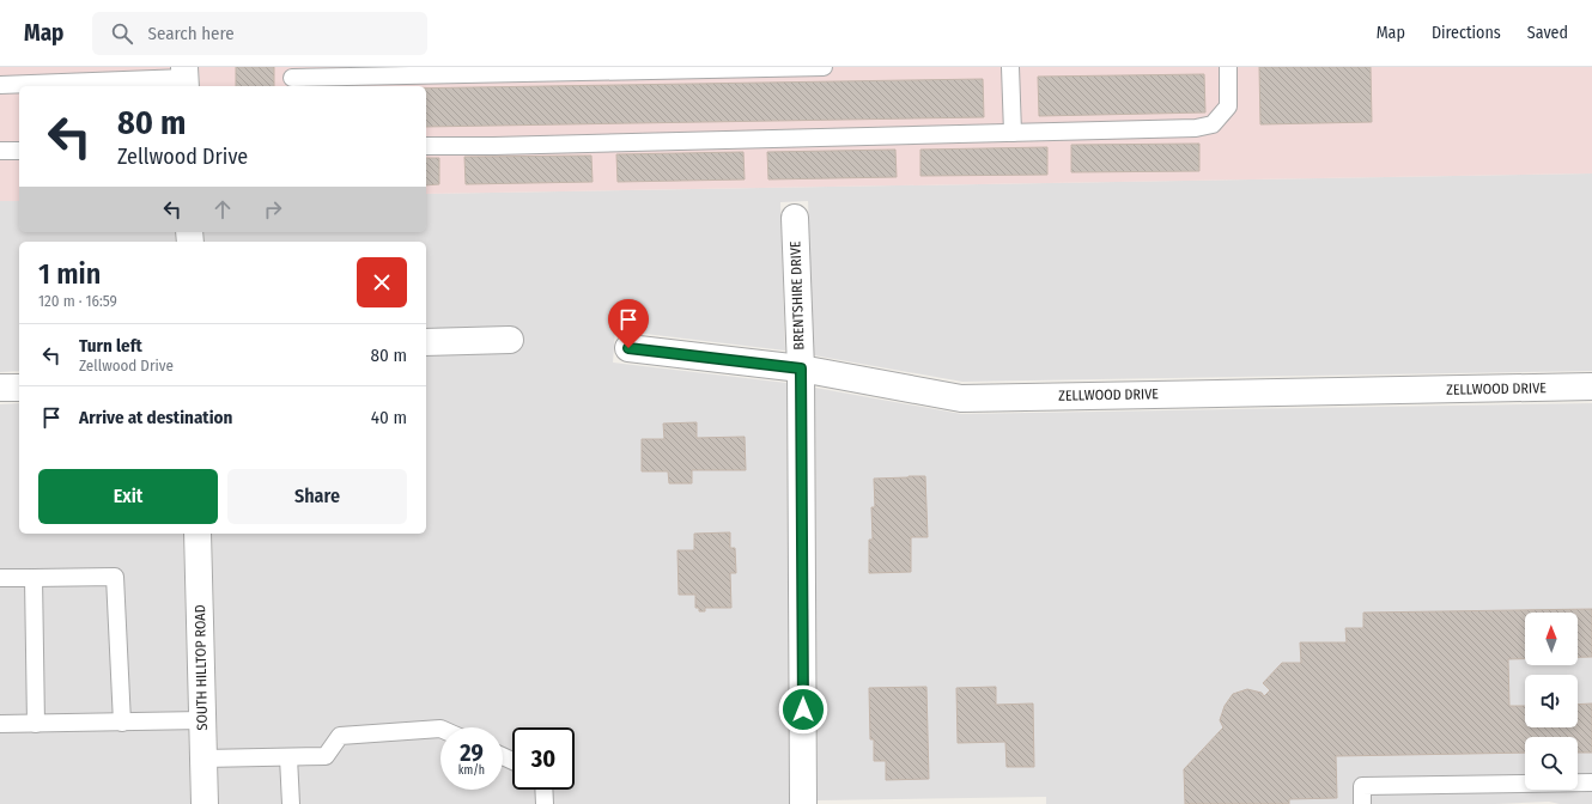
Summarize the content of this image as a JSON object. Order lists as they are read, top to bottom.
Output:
{
  "streets": {
    "street": ["BRENTSHIRE DRIVE", "ZELLWOOD DRIVE", "SOUTH HILLTOP ROAD"]
  },
  "crossings": [
    ["BRENTSHIRE DRIVE", "ZELLWOOD DRIVE"]
  ],
  "north": "top",
  "page": {
    "header": "Map",
    "search": "Search here",
    "nav": ["Map", "Directions", "Saved"],
    "turn": ["80 m", "Zellwood Drive"],
    "heading": ["1 min", "120 m · 16:59"],
    "list": [
      {
        "name": "Turn left",
        "note": "Zellwood Drive",
        "value": "80 m"
      },
      {
        "name": "Arrive at destination",
        "value": "40 m"
      }
    ],
    "buttons": ["Exit", "Share"],
    "speed": "29 km/h",
    "limit": "30"
  }
}
